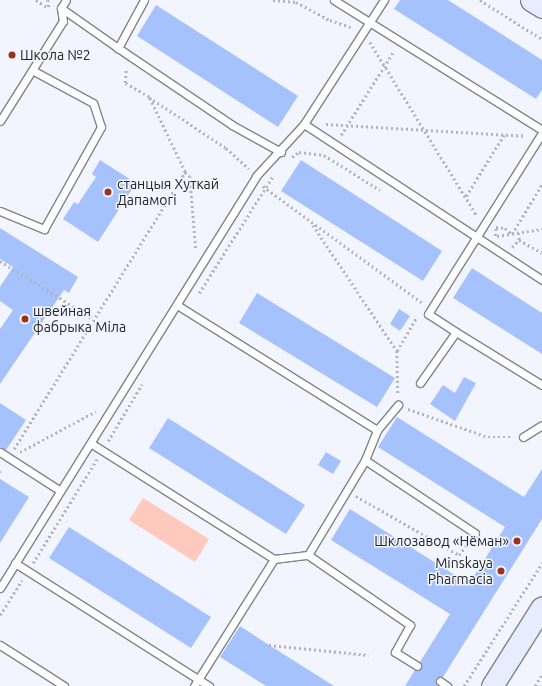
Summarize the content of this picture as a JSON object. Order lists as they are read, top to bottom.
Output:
{
  "places": [
    "Школа №2",
    "станцыя Хуткай Дапамогі",
    "швейная фабрыка Міла",
    "Шклозавод «Нёман»",
    "Minskaya Pharmacia"
  ]
}
